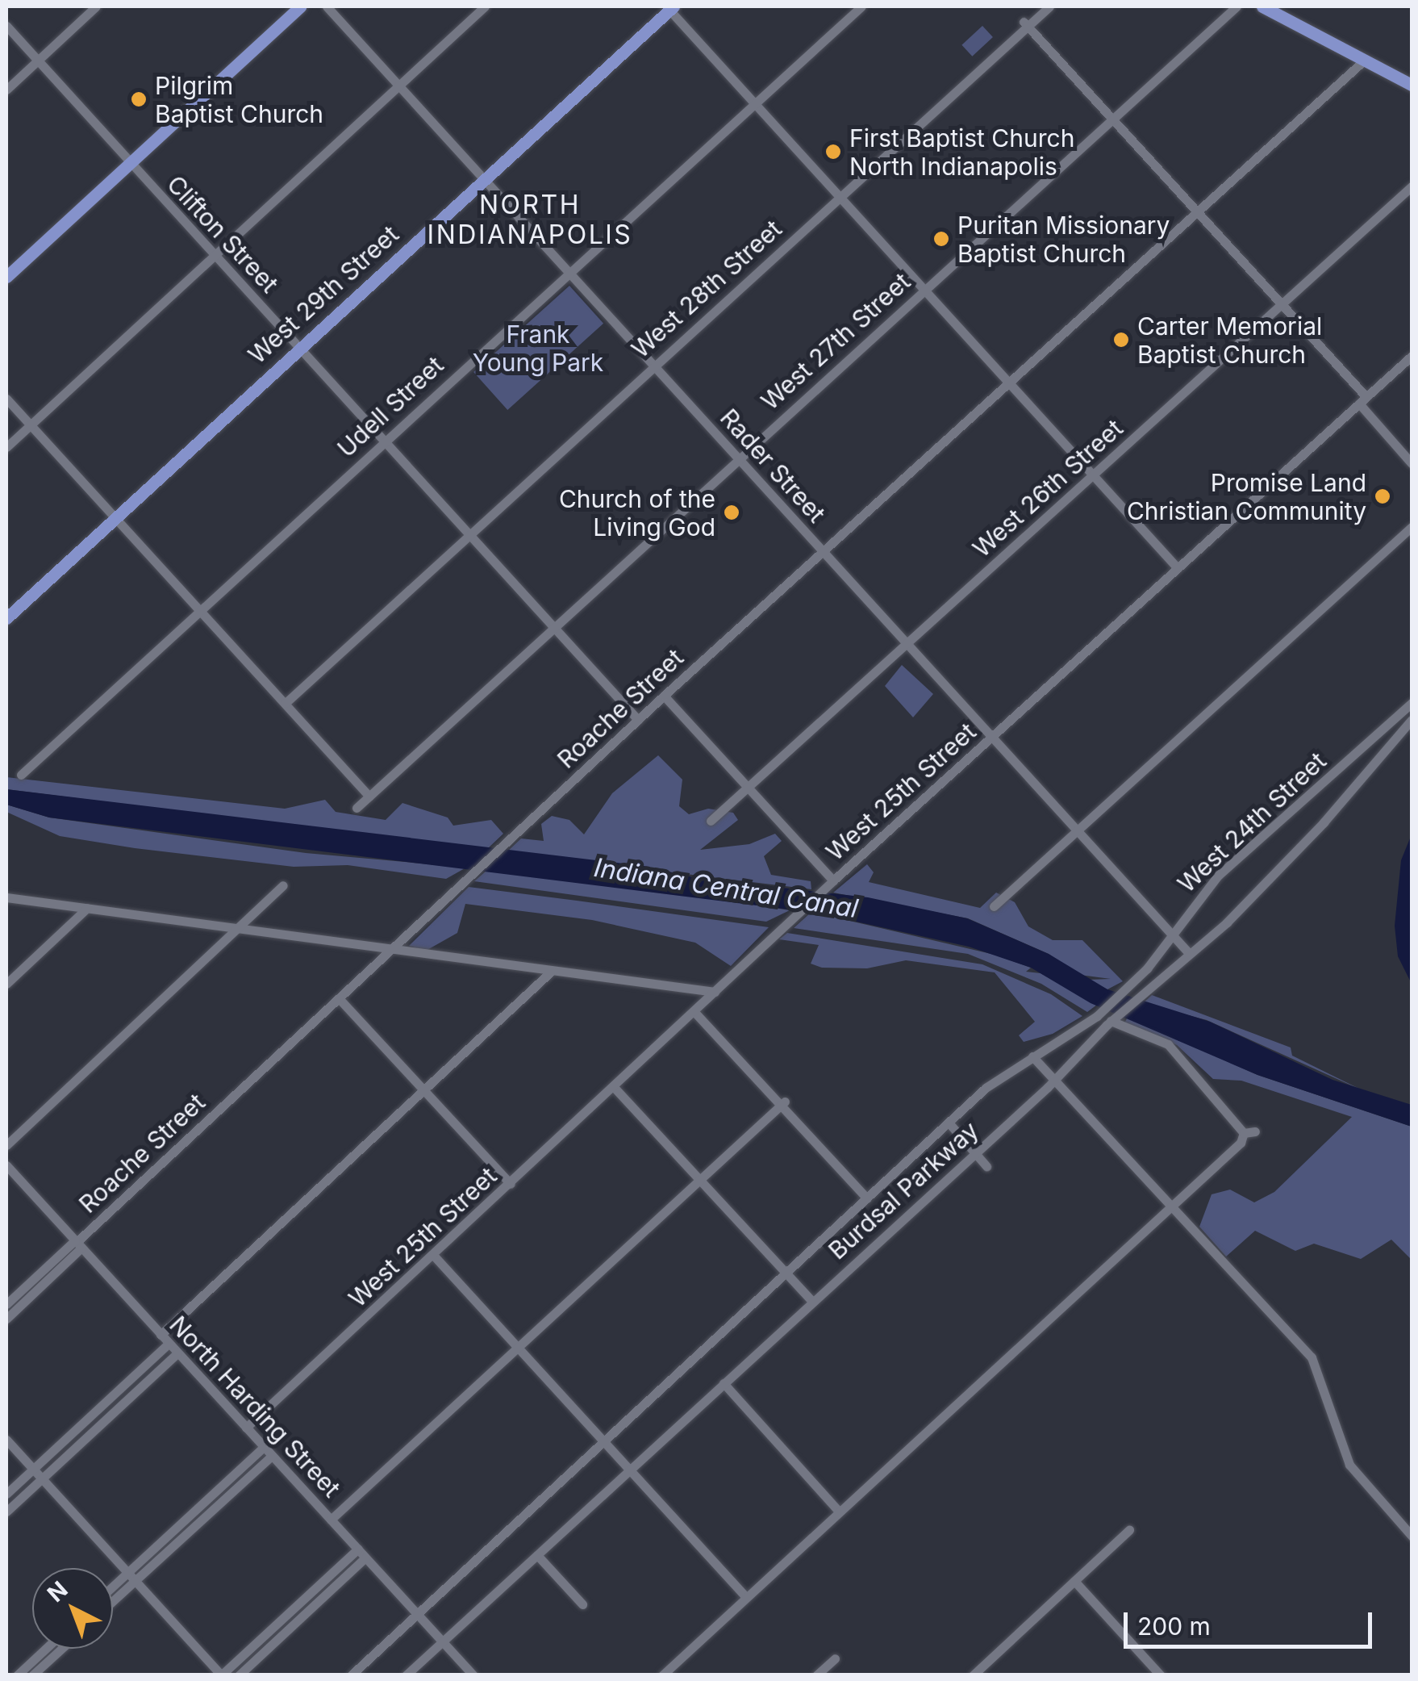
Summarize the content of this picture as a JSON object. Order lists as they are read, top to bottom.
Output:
{
  "streets": {
    "main road": ["West 29th Street"],
    "street": [
      "Clifton Street",
      "West 28th Street",
      "West 27th Street",
      "Udell Street",
      "Rader Street",
      "West 26th Street",
      "Roache Street",
      "West 25th Street",
      "West 24th Street",
      "Burdsal Parkway",
      "North Harding Street"
    ]
  },
  "crossings": [
    ["Clifton Street", "West 28th Street"],
    ["Clifton Street", "West 29th Street"],
    ["Clifton Street", "West 27th Street"],
    ["Clifton Street", "Udell Street"],
    ["Clifton Street", "Roache Street"],
    ["West 28th Street", "Rader Street"],
    ["West 29th Street", "Rader Street"],
    ["West 27th Street", "Rader Street"],
    ["Udell Street", "Rader Street"],
    ["Rader Street", "West 26th Street"],
    ["Rader Street", "Roache Street"],
    ["Rader Street", "West 25th Street"],
    ["Rader Street", "West 24th Street"],
    ["Rader Street", "Burdsal Parkway"],
    ["Roache Street", "North Harding Street"],
    ["West 25th Street", "North Harding Street"],
    ["West 24th Street", "Burdsal Parkway"],
    ["Burdsal Parkway", "North Harding Street"]
  ],
  "districts": ["NORTH INDIANAPOLIS"],
  "water": ["Indiana Central Canal"],
  "parks": ["Frank Young Park"],
  "places": [
    "Pilgrim Baptist Church",
    "First Baptist Church North Indianapolis",
    "Puritan Missionary Baptist Church",
    "Carter Memorial Baptist Church",
    "Promise Land Christian Community",
    "Church of the Living God"
  ],
  "scale_bar": "200 m",
  "north": "top left"
}
